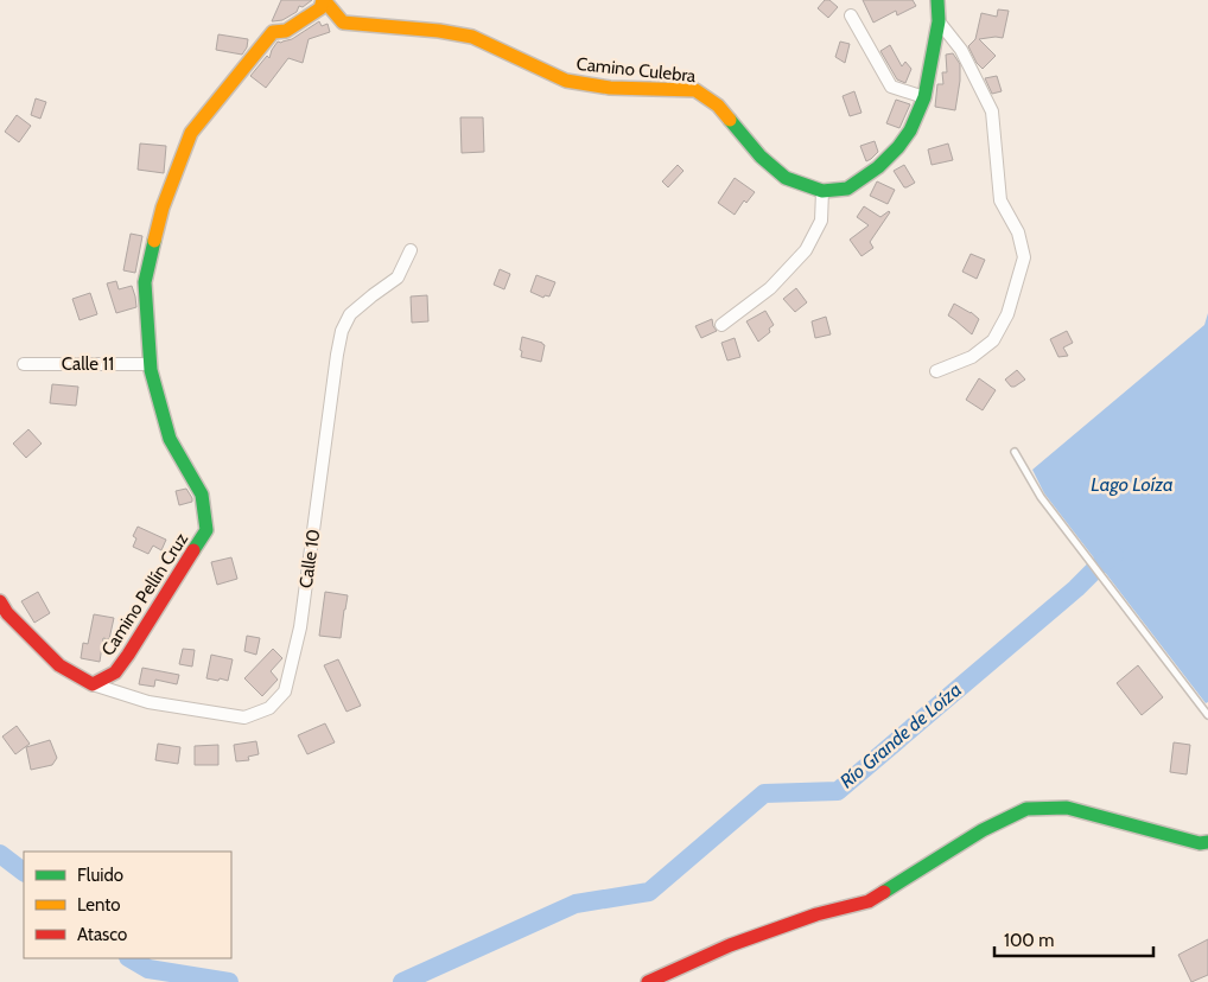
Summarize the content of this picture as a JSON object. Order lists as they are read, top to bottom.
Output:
{
  "streets": {
    "street": [
      "Camino Culebra",
      "Calle 11",
      "Calle 10",
      "Camino Pellín Cruz"
    ]
  },
  "crossings": [
    ["Camino Culebra", "Camino Pellín Cruz"],
    ["Calle 11", "Camino Pellín Cruz"],
    ["Calle 10", "Camino Pellín Cruz"]
  ],
  "water": ["Lago Loíza", "Río Grande de Loíza"],
  "legend": ["Fluido", "Lento", "Atasco"],
  "scale_bar": "100 m"
}
